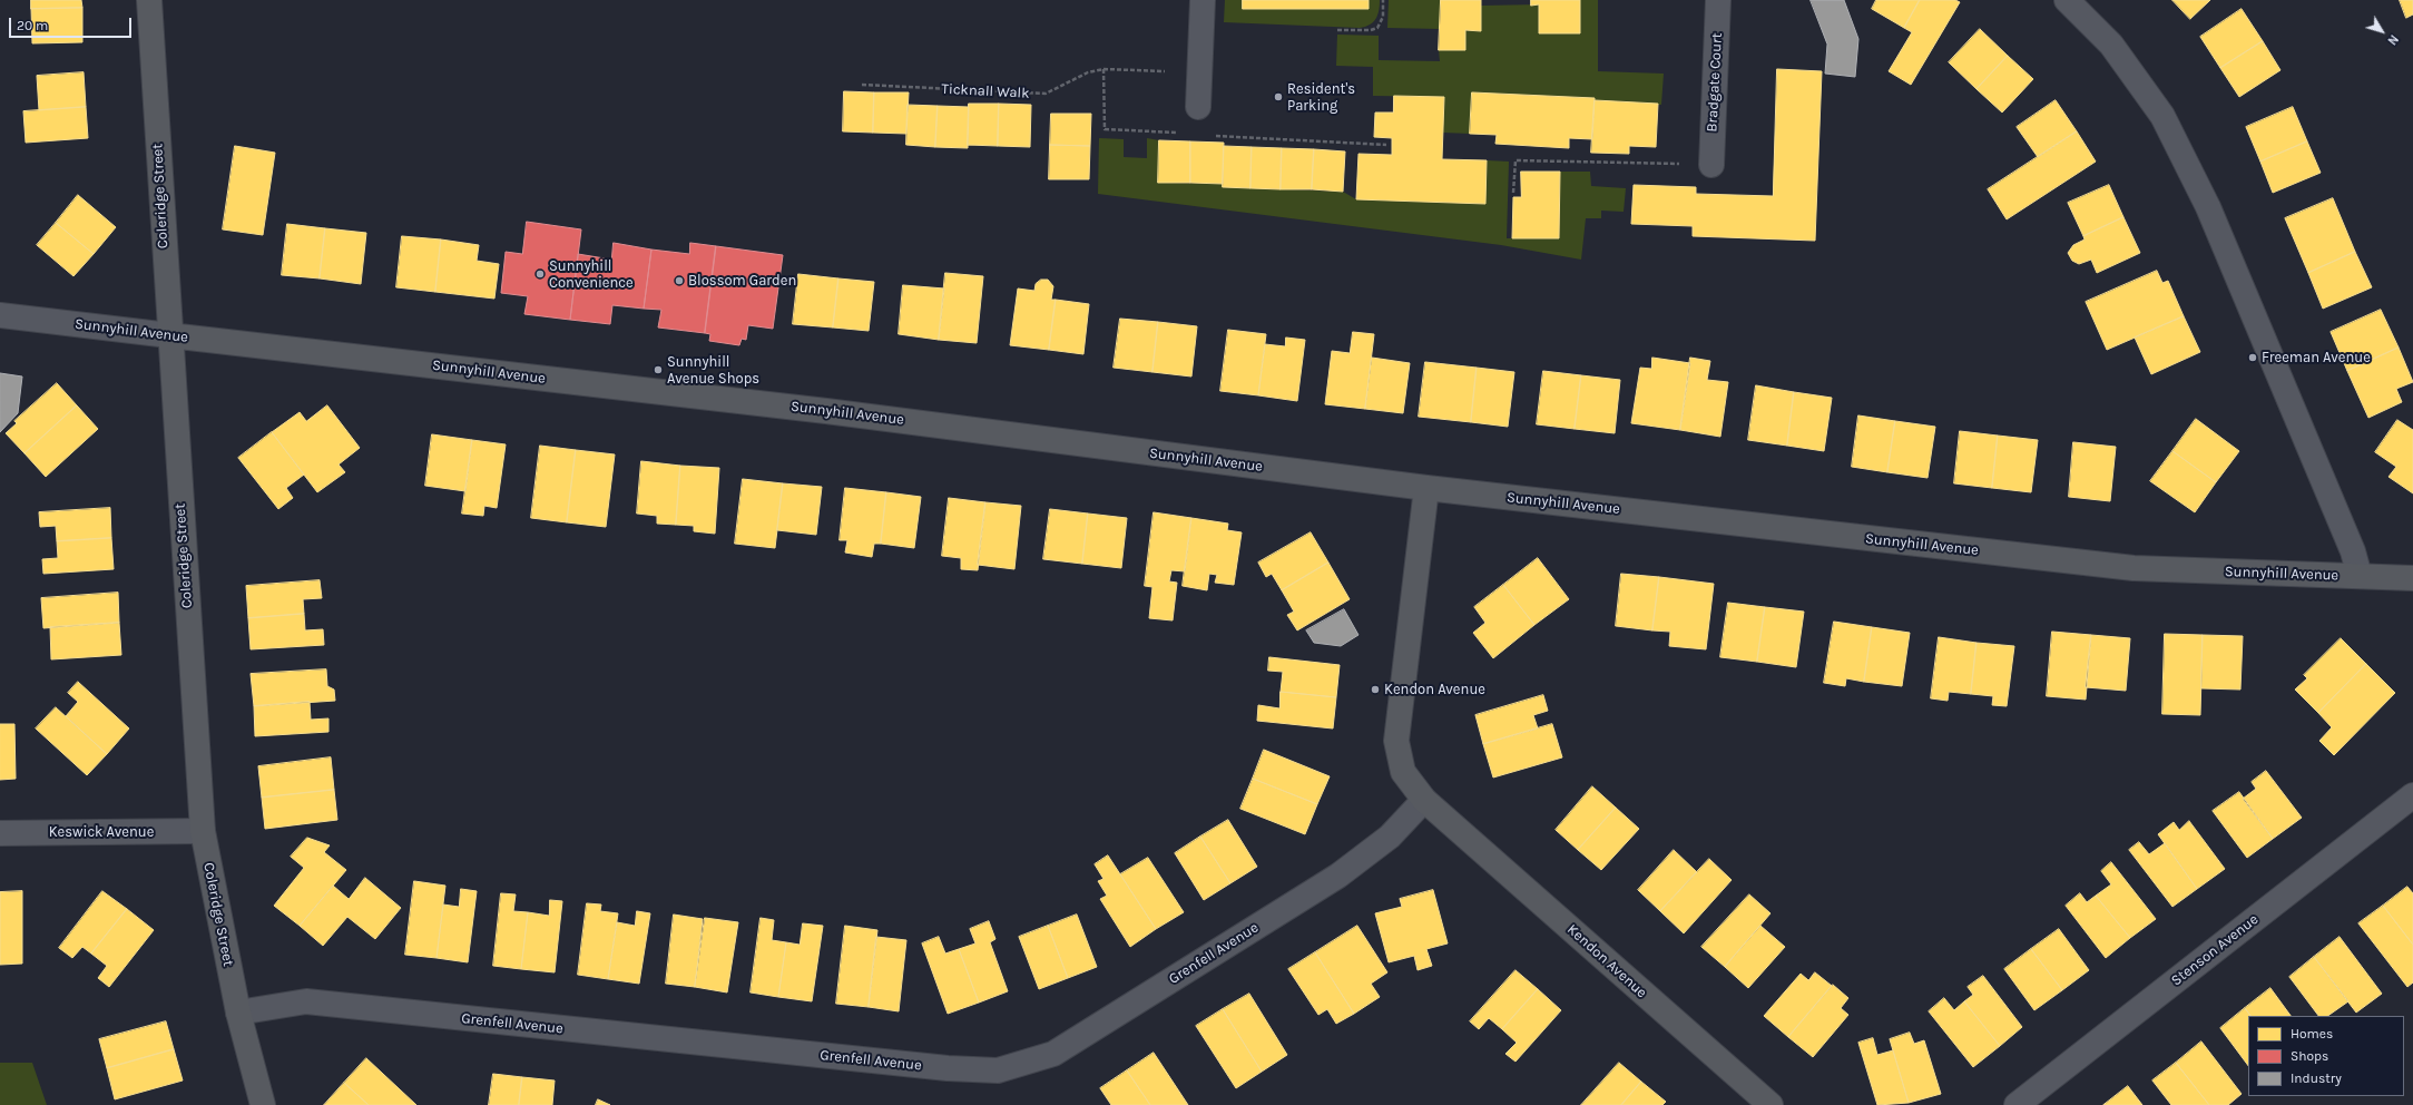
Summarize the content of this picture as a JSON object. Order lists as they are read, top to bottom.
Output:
{
  "streets": {
    "street": [
      "Bradgate Court",
      "Coleridge Street",
      "Sunnyhill Avenue",
      "Keswick Avenue",
      "Stenson Avenue",
      "Grenfell Avenue",
      "Kendon Avenue"
    ],
    "path": ["Ticknall Walk"]
  },
  "crossings": [
    ["Coleridge Street", "Sunnyhill Avenue"],
    ["Coleridge Street", "Keswick Avenue"],
    ["Coleridge Street", "Grenfell Avenue"],
    ["Sunnyhill Avenue", "Kendon Avenue"],
    ["Grenfell Avenue", "Kendon Avenue"]
  ],
  "places": [
    "Resident's Parking",
    "Sunnyhill Convenience",
    "Blossom Garden",
    "Freeman Avenue",
    "Sunnyhill Avenue Shops",
    "Kendon Avenue"
  ],
  "legend": ["Homes", "Shops", "Industry"],
  "scale_bar": "20 m",
  "north": "bottom right"
}
